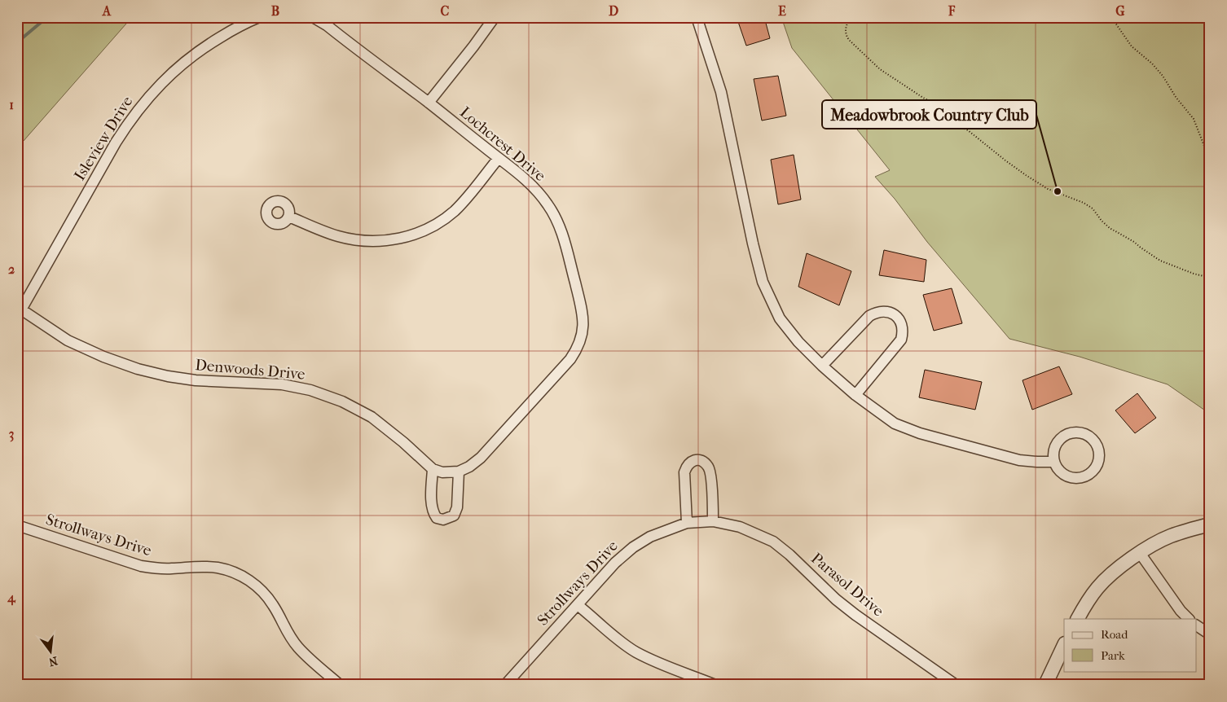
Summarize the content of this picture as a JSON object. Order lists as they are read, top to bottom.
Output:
{
  "streets": {
    "street": [
      "Isleview Drive",
      "Lochcrest Drive",
      "Denwoods Drive",
      "Strollways Drive",
      "Parasol Drive"
    ]
  },
  "crossings": [
    ["Isleview Drive", "Denwoods Drive"],
    ["Strollways Drive", "Parasol Drive"]
  ],
  "places": ["Meadowbrook Country Club"],
  "legend": ["Road", "Park"],
  "north": "bottom",
  "grid": {
    "columns": [
      "A",
      "B",
      "C",
      "D",
      "E",
      "F",
      "G"
    ],
    "rows": [
      "1",
      "2",
      "3",
      "4"
    ]
  }
}
